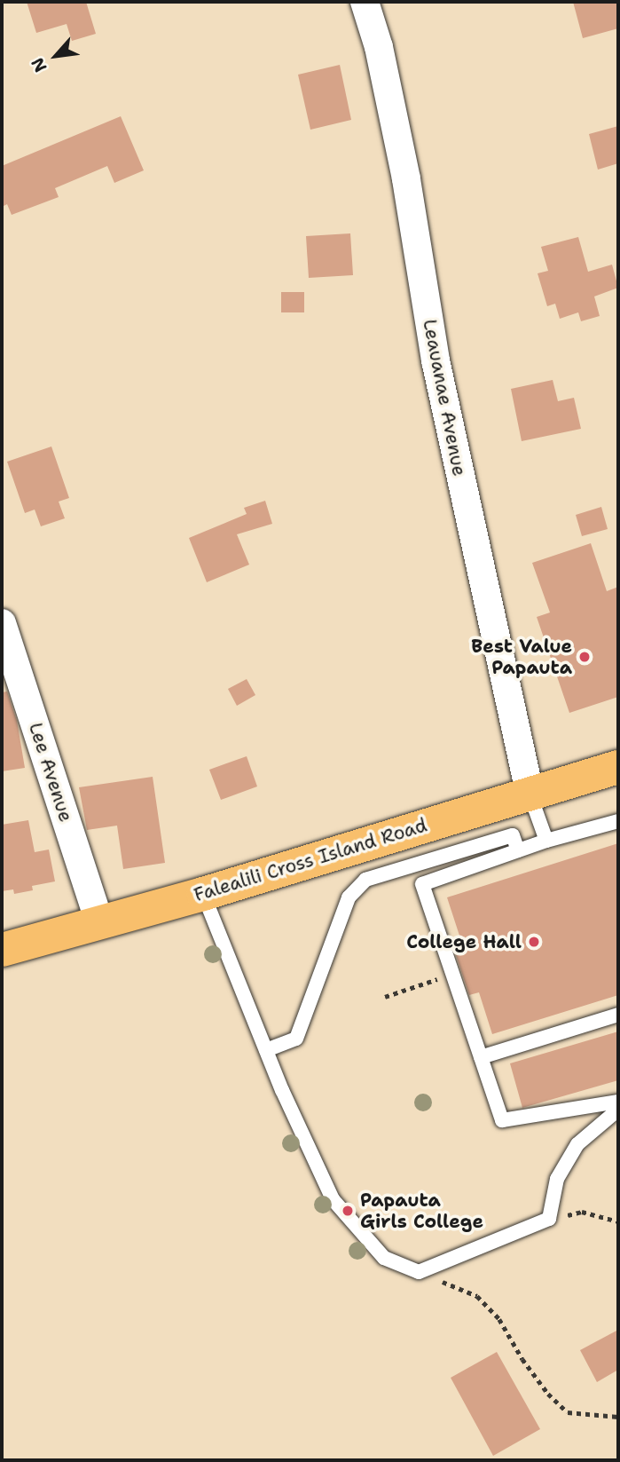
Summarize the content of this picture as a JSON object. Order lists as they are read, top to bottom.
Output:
{
  "streets": {
    "main road": ["Falealili Cross Island Road"],
    "street": ["Leauanae Avenue", "Lee Avenue"]
  },
  "crossings": [
    ["Leauanae Avenue", "Falealili Cross Island Road"],
    ["Lee Avenue", "Falealili Cross Island Road"]
  ],
  "places": ["Best Value Papauta", "College Hall", "Papauta Girls College"],
  "north": "bottom left"
}
